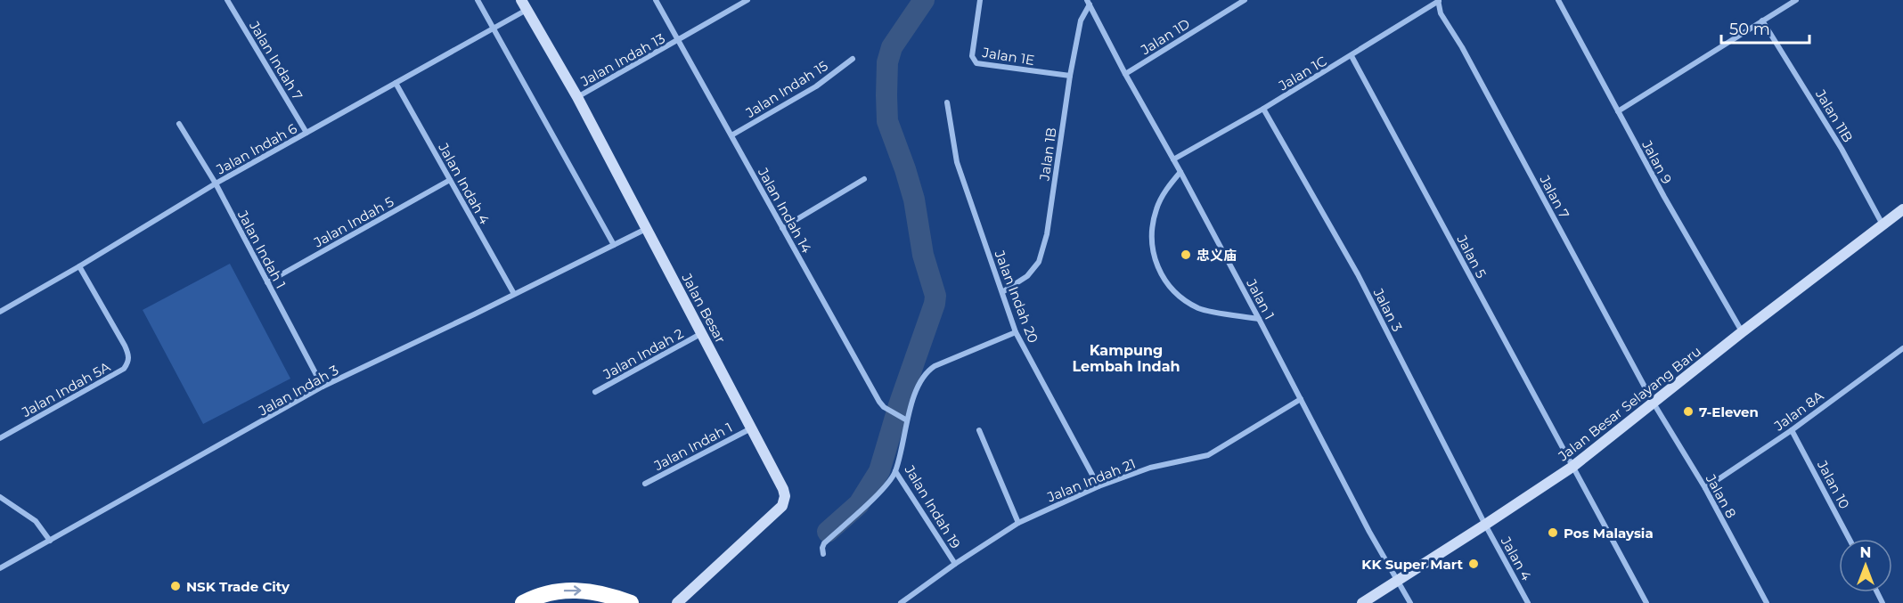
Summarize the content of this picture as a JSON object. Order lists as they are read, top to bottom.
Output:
{
  "streets": {
    "street": [
      "Jalan 1D",
      "Jalan 1E",
      "Jalan Indah 13",
      "Jalan Indah 7",
      "Jalan 1C",
      "Jalan Indah 15",
      "Jalan 11B",
      "Jalan Indah 6",
      "Jalan 1B",
      "Jalan 9",
      "Jalan Indah 4",
      "Jalan 7",
      "Jalan Indah 14",
      "Jalan Indah 5",
      "Jalan Indah 1",
      "Jalan 5",
      "Jalan Indah 20",
      "Jalan 1",
      "Jalan Besar",
      "Jalan 3",
      "Jalan Indah 2",
      "Jalan Indah 5A",
      "Jalan Indah 3",
      "Jalan Besar Selayang Baru",
      "Jalan 8A",
      "Jalan Indah 21",
      "Jalan 10",
      "Jalan 8",
      "Jalan Indah 19",
      "Jalan 4"
    ]
  },
  "crossings": [
    ["Jalan 1D", "Jalan 1"],
    ["Jalan 1E", "Jalan 1B"],
    ["Jalan Indah 13", "Jalan Indah 14"],
    ["Jalan Indah 13", "Jalan Besar"],
    ["Jalan Indah 7", "Jalan Indah 6"],
    ["Jalan 1C", "Jalan 7"],
    ["Jalan 1C", "Jalan 5"],
    ["Jalan 1C", "Jalan 1"],
    ["Jalan 1C", "Jalan 3"],
    ["Jalan Indah 15", "Jalan Indah 14"],
    ["Jalan 11B", "Jalan Besar Selayang Baru"],
    ["Jalan Indah 6", "Jalan Indah 4"],
    ["Jalan Indah 6", "Jalan Indah 1"],
    ["Jalan Indah 6", "Jalan Besar"],
    ["Jalan Indah 6", "Jalan Indah 5A"],
    ["Jalan 1B", "Jalan Indah 20"],
    ["Jalan 1B", "Jalan 1"],
    ["Jalan 9", "Jalan Besar Selayang Baru"],
    ["Jalan Indah 4", "Jalan Indah 5"],
    ["Jalan Indah 4", "Jalan Indah 3"],
    ["Jalan 7", "Jalan Besar Selayang Baru"],
    ["Jalan 7", "Jalan 8"],
    ["Jalan Indah 14", "Jalan Indah 19"],
    ["Jalan Indah 5", "Jalan Indah 1"],
    ["Jalan Indah 1", "Jalan Besar"],
    ["Jalan Indah 1", "Jalan Indah 3"],
    ["Jalan 5", "Jalan Besar Selayang Baru"],
    ["Jalan Indah 20", "Jalan Indah 21"],
    ["Jalan Indah 20", "Jalan Indah 19"],
    ["Jalan 1", "Jalan Besar Selayang Baru"],
    ["Jalan 1", "Jalan Indah 21"],
    ["Jalan Besar", "Jalan Indah 2"],
    ["Jalan Besar", "Jalan Indah 3"],
    ["Jalan 3", "Jalan Besar Selayang Baru"],
    ["Jalan 3", "Jalan 4"],
    ["Jalan Besar Selayang Baru", "Jalan 8"],
    ["Jalan Besar Selayang Baru", "Jalan 4"],
    ["Jalan 8A", "Jalan 10"],
    ["Jalan 8A", "Jalan 8"],
    ["Jalan Indah 21", "Jalan Indah 19"]
  ],
  "districts": ["Kampung Lembah Indah"],
  "places": [
    "忠义庙",
    "7-Eleven",
    "Pos Malaysia",
    "KK Super Mart",
    "NSK Trade City"
  ],
  "scale_bar": "50 m",
  "north": "top"
}
